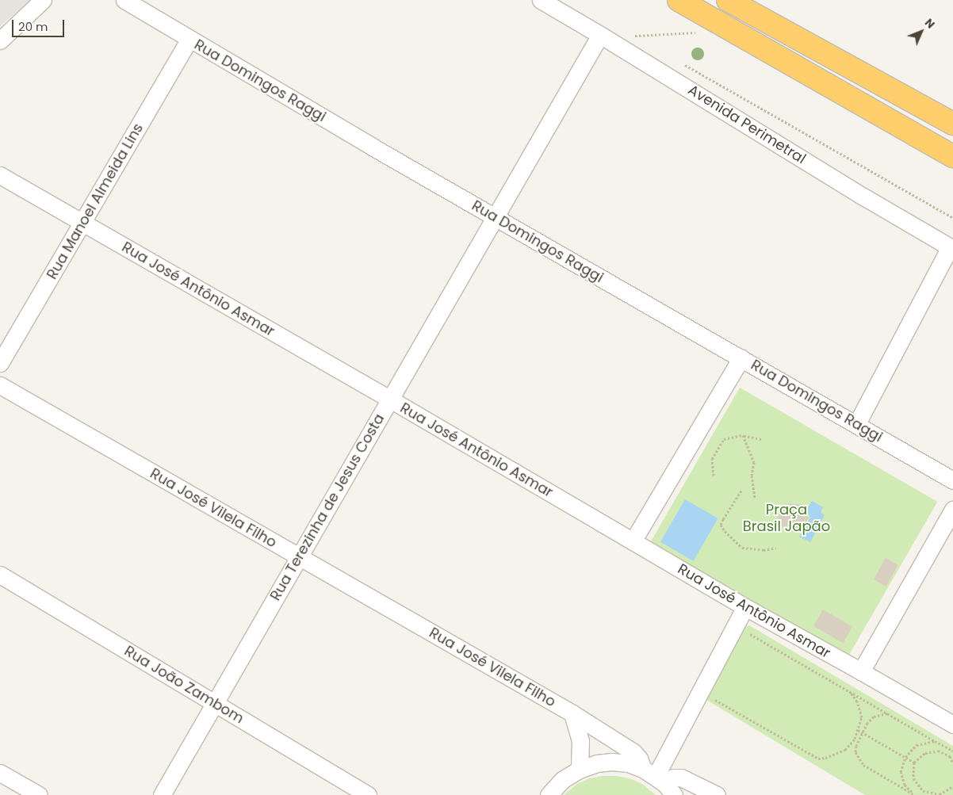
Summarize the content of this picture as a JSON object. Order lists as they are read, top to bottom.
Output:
{
  "streets": {
    "street": [
      "Rua Domingos Raggi",
      "Avenida Perimetral",
      "Rua Manoel Almeida Lins",
      "Rua José Antônio Asmar",
      "Rua Terezinha de Jesus Costa",
      "Rua José Vilela Filho",
      "Rua João Zambom"
    ]
  },
  "crossings": [
    ["Rua Domingos Raggi", "Rua Manoel Almeida Lins"],
    ["Rua Domingos Raggi", "Rua Terezinha de Jesus Costa"],
    ["Avenida Perimetral", "Rua Terezinha de Jesus Costa"],
    ["Rua Manoel Almeida Lins", "Rua José Antônio Asmar"],
    ["Rua José Antônio Asmar", "Rua Terezinha de Jesus Costa"],
    ["Rua Terezinha de Jesus Costa", "Rua José Vilela Filho"],
    ["Rua Terezinha de Jesus Costa", "Rua João Zambom"]
  ],
  "parks": ["Praça Brasil Japão"],
  "scale_bar": "20 m",
  "north": "top right"
}
